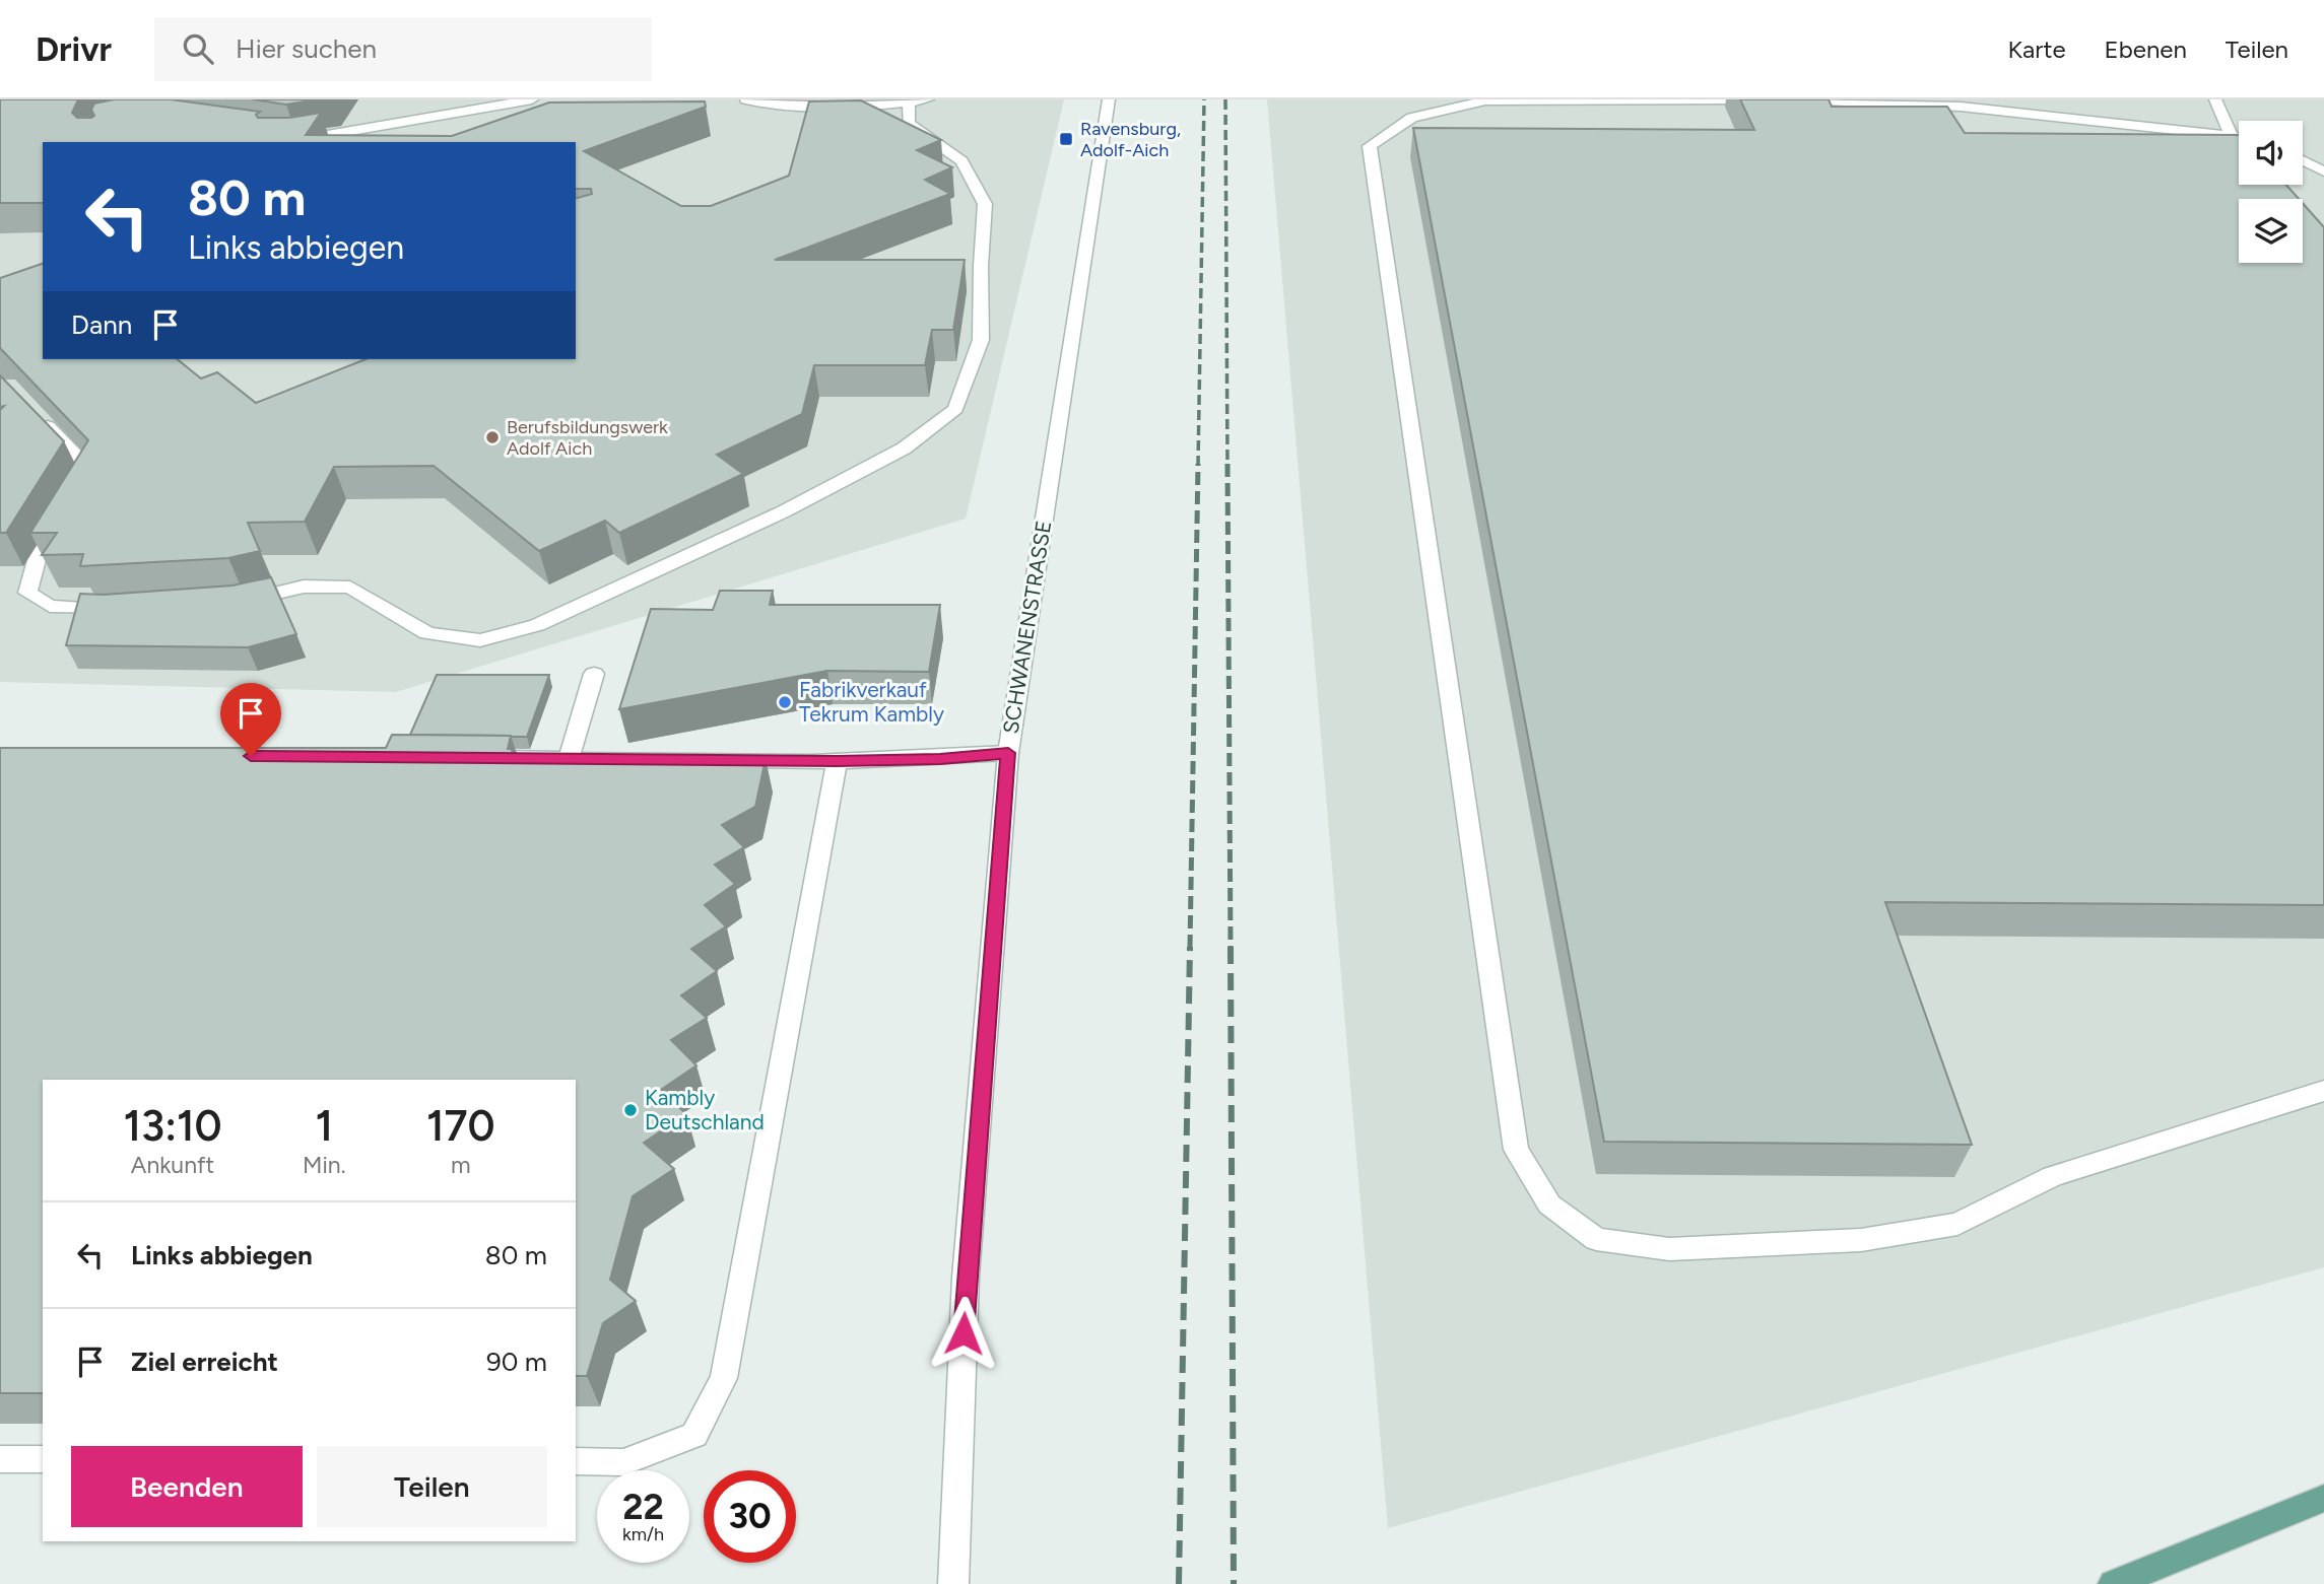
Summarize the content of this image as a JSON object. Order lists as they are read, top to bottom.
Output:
{
  "streets": {
    "street": ["SCHWANENSTRASSE"]
  },
  "places": {
    "transit": ["Ravensburg, Adolf-Aich"],
    "other": ["Berufsbildungswerk Adolf Aich", "Fabrikverkauf Tekrum Kambly", "Kambly Deutschland"]
  },
  "page": {
    "header": "Drivr",
    "search": "Hier suchen",
    "nav": ["Karte", "Ebenen", "Teilen"],
    "turn": ["80 m", "Links abbiegen"],
    "then": "Dann",
    "eta": [
      "13:10",
      "Ankunft",
      "1",
      "Min.",
      "170",
      "m"
    ],
    "list": [
      {
        "name": "Links abbiegen",
        "value": "80 m"
      },
      {
        "name": "Ziel erreicht",
        "value": "90 m"
      }
    ],
    "buttons": ["Beenden", "Teilen"],
    "speed": "22 km/h",
    "limit": "30"
  }
}
